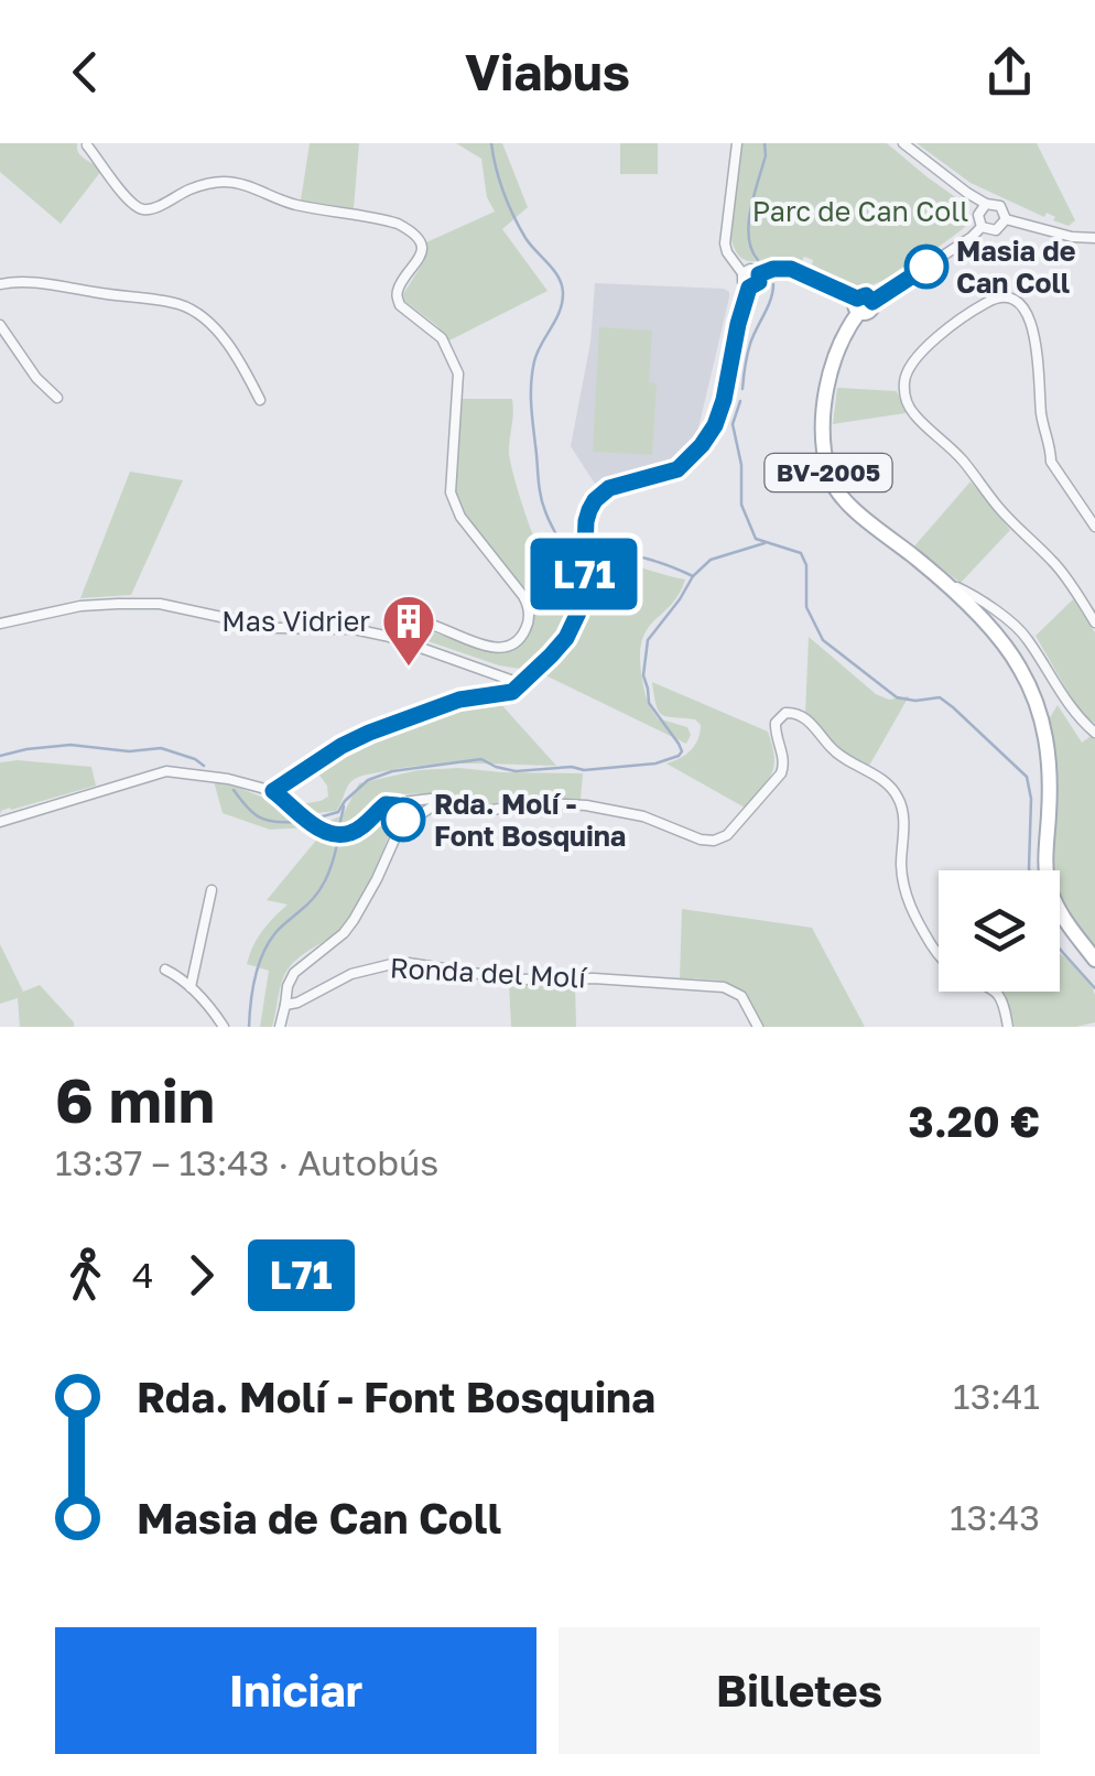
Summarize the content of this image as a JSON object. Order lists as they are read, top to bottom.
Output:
{
  "streets": {
    "main road": ["BV-2005"],
    "street": ["Ronda del Molí"]
  },
  "parks": ["Parc de Can Coll"],
  "places": {
    "other": ["Masia de Can Coll", "Rda. Molí - Font Bosquina"],
    "building": ["Mas Vidrier"]
  },
  "lines": ["bus line L71"],
  "page": {
    "header": "Viabus",
    "on_map": "L71",
    "heading": ["6 min", "13:37 – 13:43 · Autobús", "3.20 €"],
    "legs": ["4", "L71"],
    "list": [
      {
        "name": "Rda. Molí - Font Bosquina",
        "value": "13:41"
      },
      {
        "name": "Masia de Can Coll",
        "value": "13:43"
      }
    ],
    "buttons": ["Iniciar", "Billetes"]
  }
}
